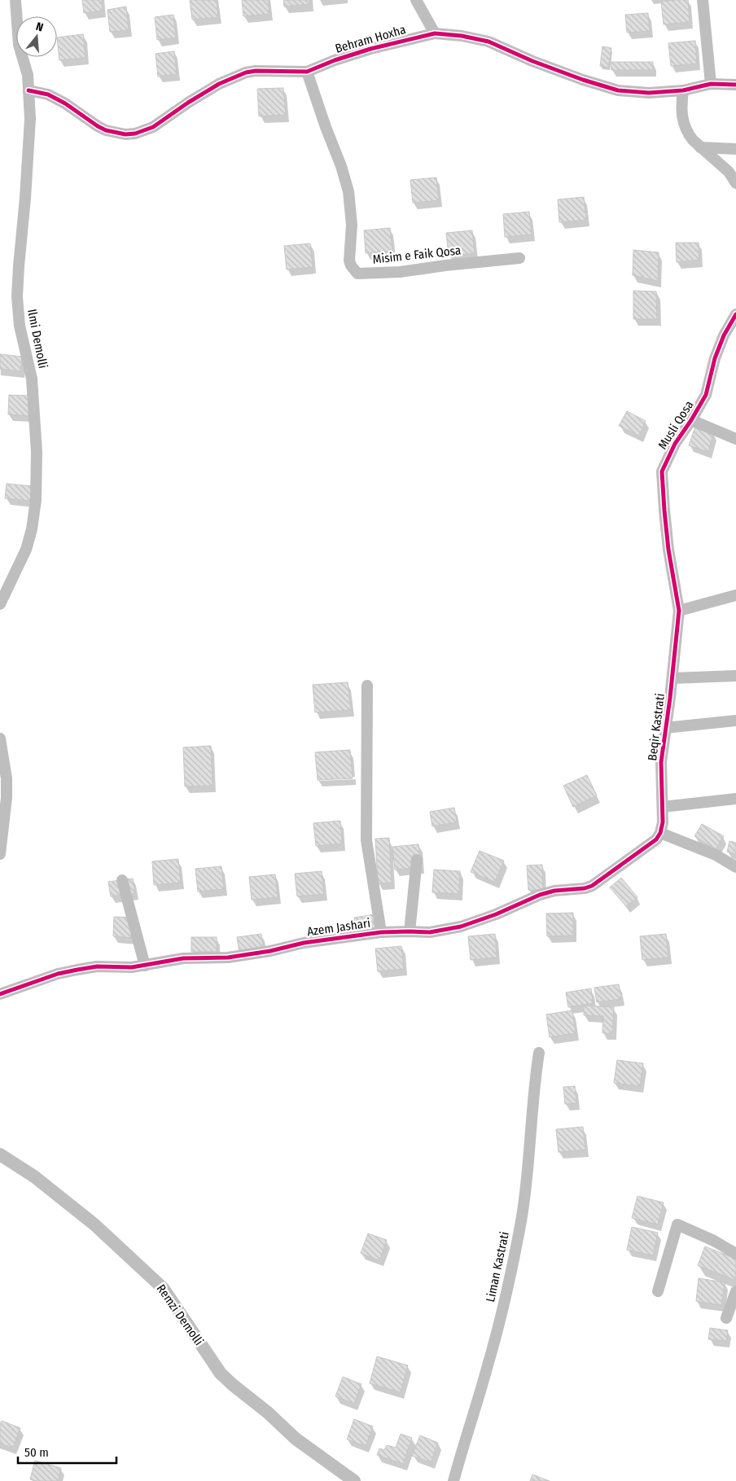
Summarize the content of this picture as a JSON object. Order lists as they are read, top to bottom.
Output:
{
  "streets": {
    "street": [
      "Behram Hoxha",
      "Misim e Faik Qosa",
      "Ilmi Demolli",
      "Musli Qosa",
      "Beqir Kastrati",
      "Azem Jashari",
      "Liman Kastrati",
      "Remzi Demolli"
    ]
  },
  "crossings": [
    ["Behram Hoxha", "Misim e Faik Qosa"],
    ["Behram Hoxha", "Ilmi Demolli"],
    ["Musli Qosa", "Beqir Kastrati"],
    ["Beqir Kastrati", "Azem Jashari"]
  ],
  "scale_bar": "50 m",
  "north": "top"
}
